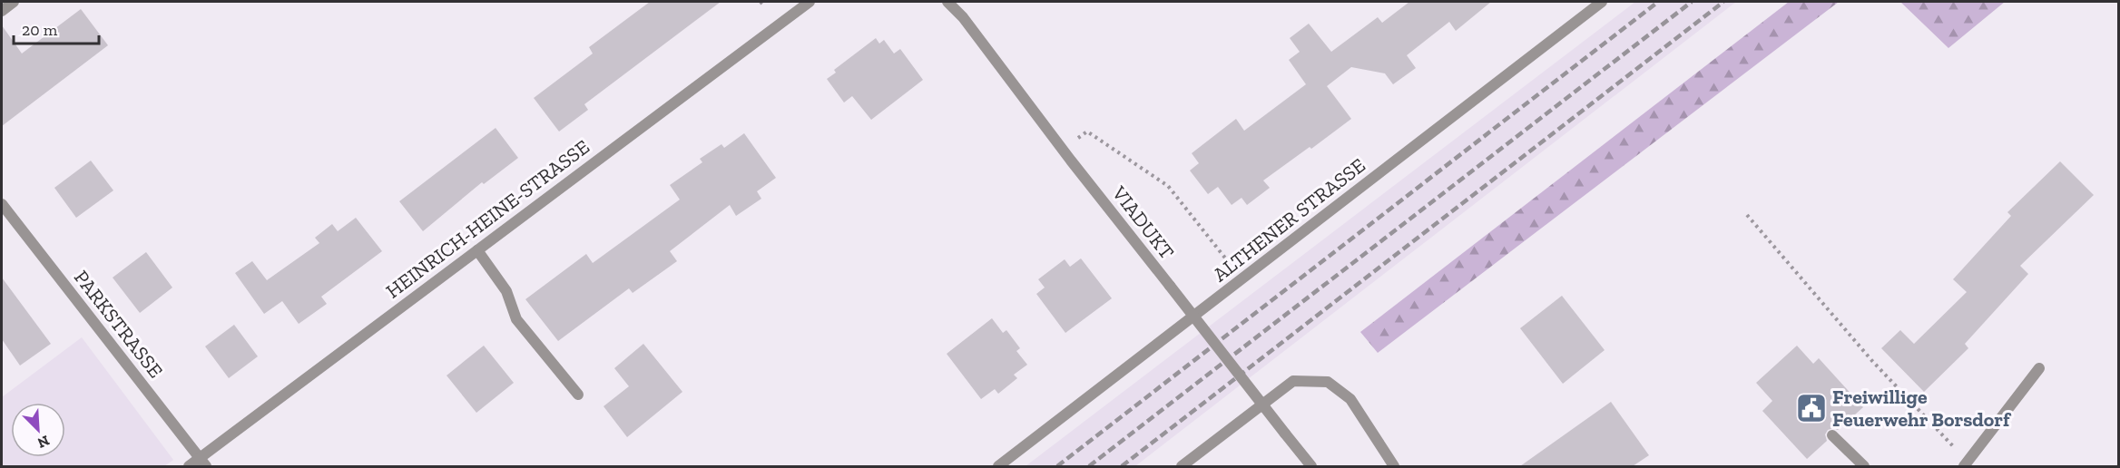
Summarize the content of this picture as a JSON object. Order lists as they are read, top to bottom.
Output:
{
  "streets": {
    "street": [
      "HEINRICH-HEINE-STRASSE",
      "ALTHENER STRASSE",
      "VIADUKT",
      "PARKSTRASSE"
    ]
  },
  "crossings": [
    ["HEINRICH-HEINE-STRASSE", "PARKSTRASSE"]
  ],
  "places": {
    "public building": ["Freiwillige Feuerwehr Borsdorf"]
  },
  "scale_bar": "20 m",
  "north": "bottom right"
}
